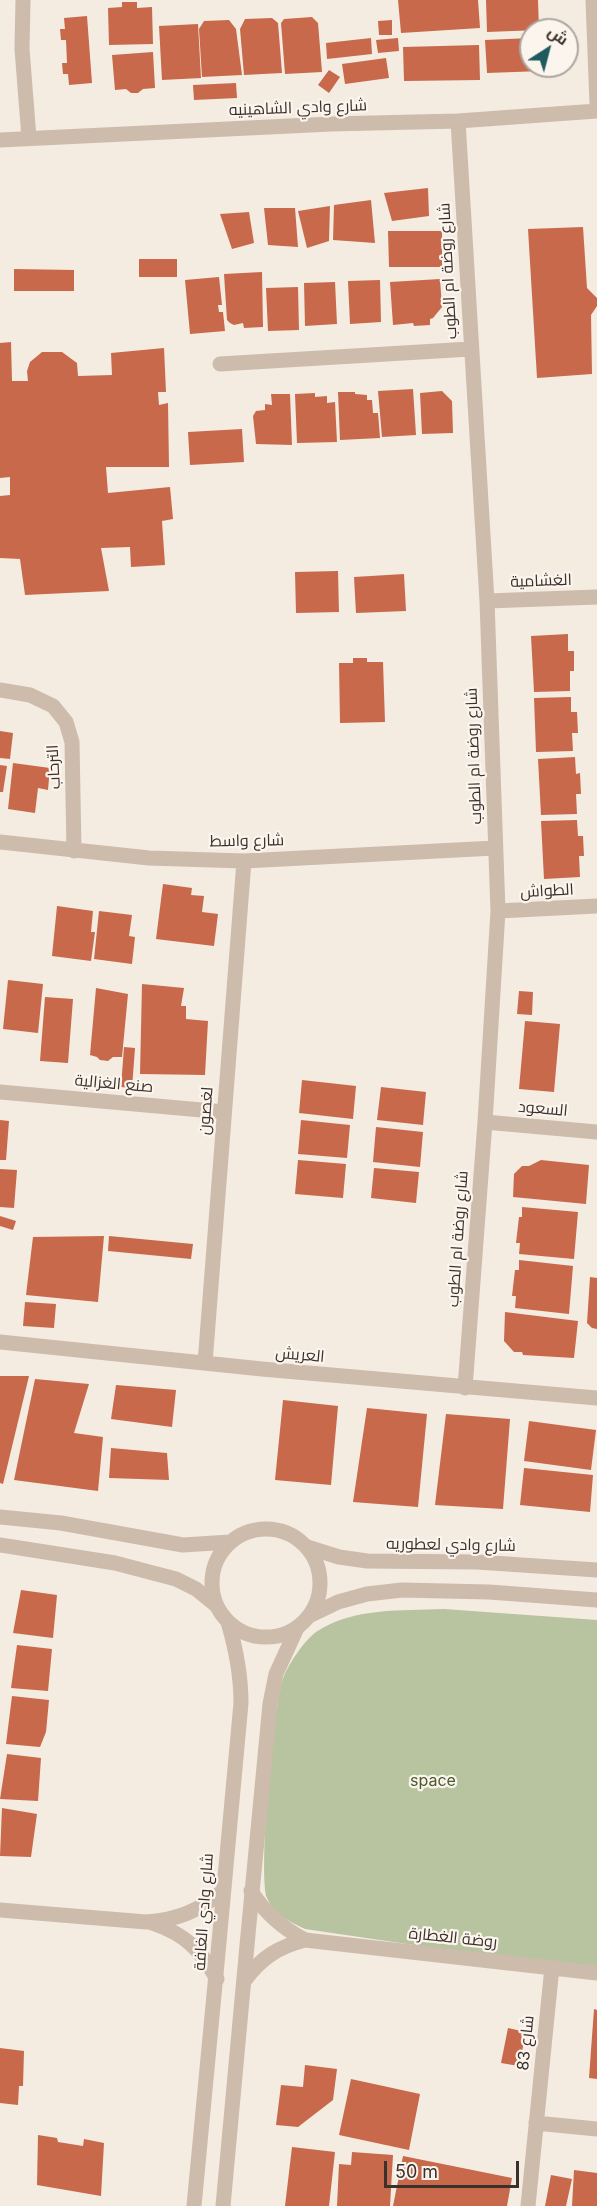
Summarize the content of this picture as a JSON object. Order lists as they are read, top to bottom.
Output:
{
  "streets": {
    "street": [
      "شارع وادي الشاهينيه",
      "شارع روضة ام الطوب",
      "الغشامية",
      "الترحاب",
      "شارع واسط",
      "الطواش",
      "صنع الغزالية",
      "السعود",
      "لغصون",
      "العريش",
      "شارع وادي لعطوريه",
      "شارع وادي الغافة",
      "روضة الغطارة",
      "شارع 83"
    ]
  },
  "crossings": [
    ["شارع وادي الشاهينيه", "شارع روضة ام الطوب"],
    ["شارع روضة ام الطوب", "الغشامية"],
    ["شارع روضة ام الطوب", "شارع واسط"],
    ["شارع روضة ام الطوب", "الطواش"],
    ["شارع روضة ام الطوب", "السعود"],
    ["شارع روضة ام الطوب", "العريش"],
    ["الترحاب", "شارع واسط"],
    ["شارع واسط", "لغصون"],
    ["صنع الغزالية", "لغصون"],
    ["لغصون", "العريش"],
    ["شارع وادي لعطوريه", "شارع وادي الغافة"],
    ["روضة الغطارة", "شارع 83"]
  ],
  "parks": ["space"],
  "scale_bar": "50 m",
  "north": "top right"
}
